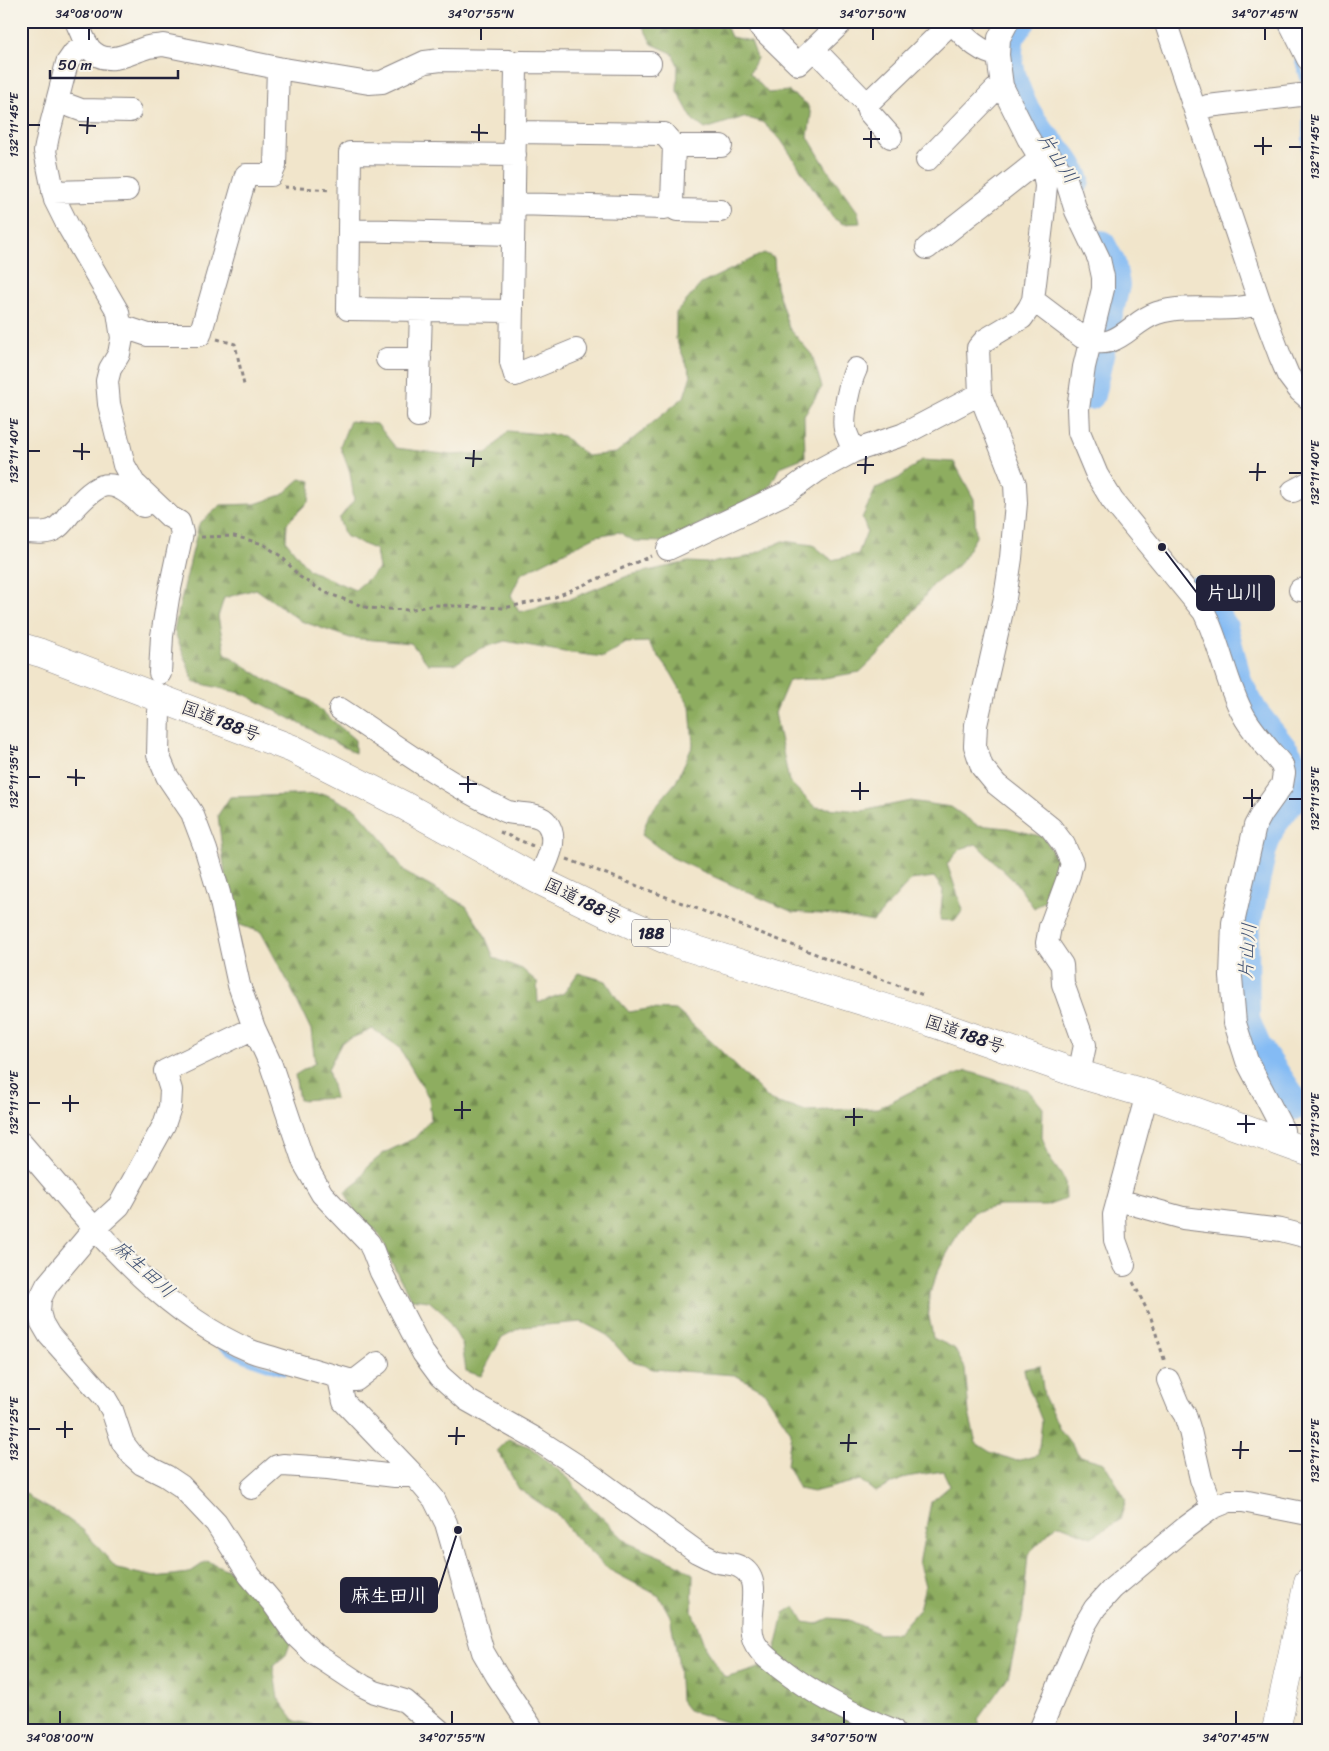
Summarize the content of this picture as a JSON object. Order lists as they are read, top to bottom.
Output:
{
  "streets": {
    "main road": ["国道188号", "188"]
  },
  "water": ["片山川", "麻生田川"],
  "places": ["片山川", "麻生田川"],
  "scale_bar": "50 m",
  "coordinates": [
    "34°08'00\"N",
    "34°07'55\"N",
    "34°07'50\"N",
    "34°07'45\"N",
    "132°11'45\"E",
    "132°11'40\"E",
    "132°11'35\"E",
    "132°11'30\"E",
    "132°11'25\"E"
  ]
}
